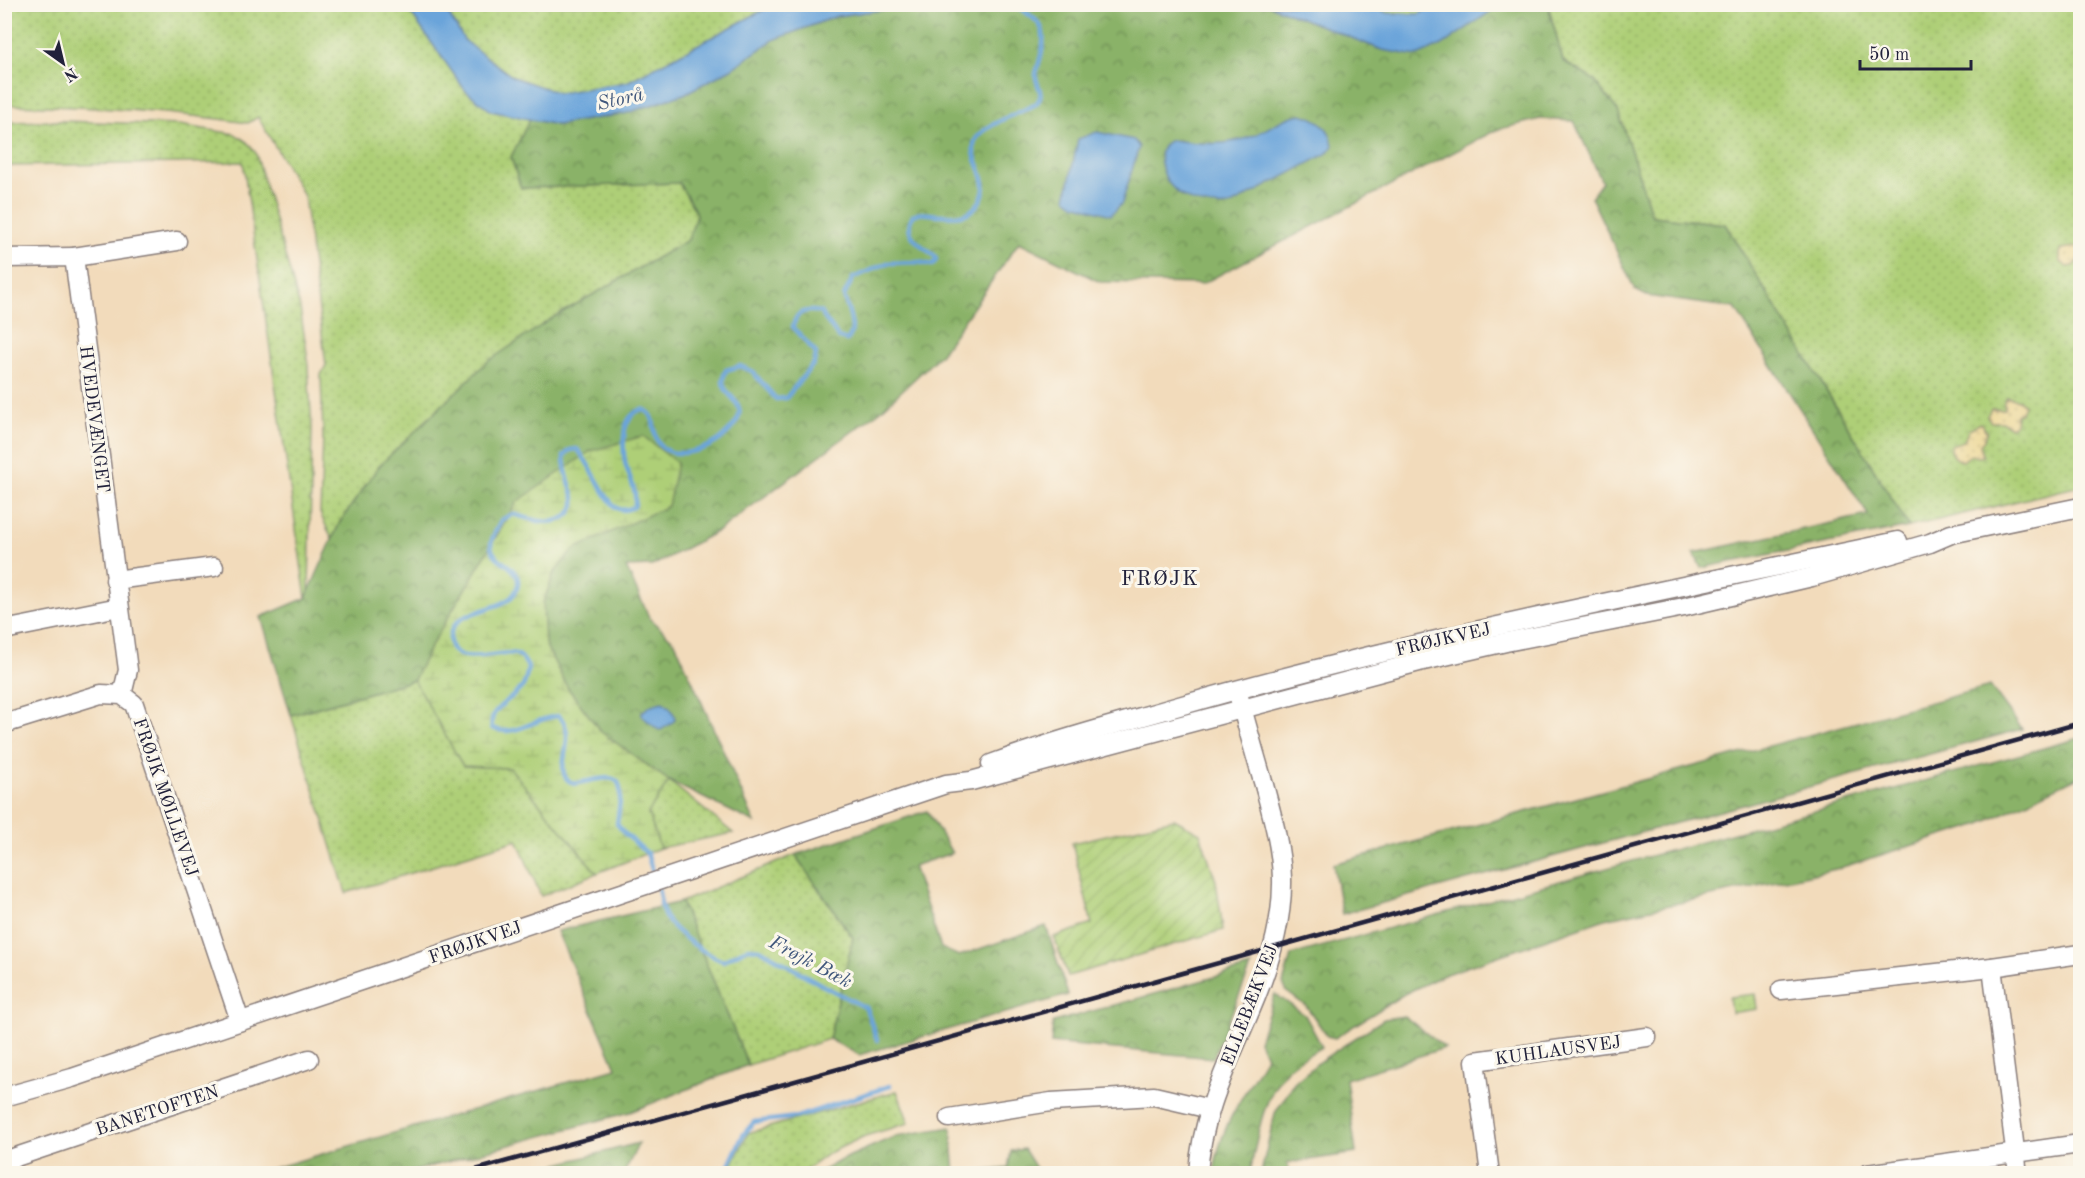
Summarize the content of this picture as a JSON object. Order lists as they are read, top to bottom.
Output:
{
  "streets": {
    "street": [
      "HVEDEVÆNGET",
      "FRØJKVEJ",
      "FRØJK MØLLEVEJ",
      "ELLEBÆKVEJ",
      "KUHLAUSVEJ",
      "BANETOFTEN"
    ]
  },
  "crossings": [
    ["HVEDEVÆNGET", "FRØJK MØLLEVEJ"],
    ["FRØJKVEJ", "FRØJK MØLLEVEJ"],
    ["FRØJKVEJ", "ELLEBÆKVEJ"]
  ],
  "districts": ["FRØJK"],
  "water": ["Storå", "Frøjk Bæk"],
  "scale_bar": "50 m",
  "north": "bottom right"
}
